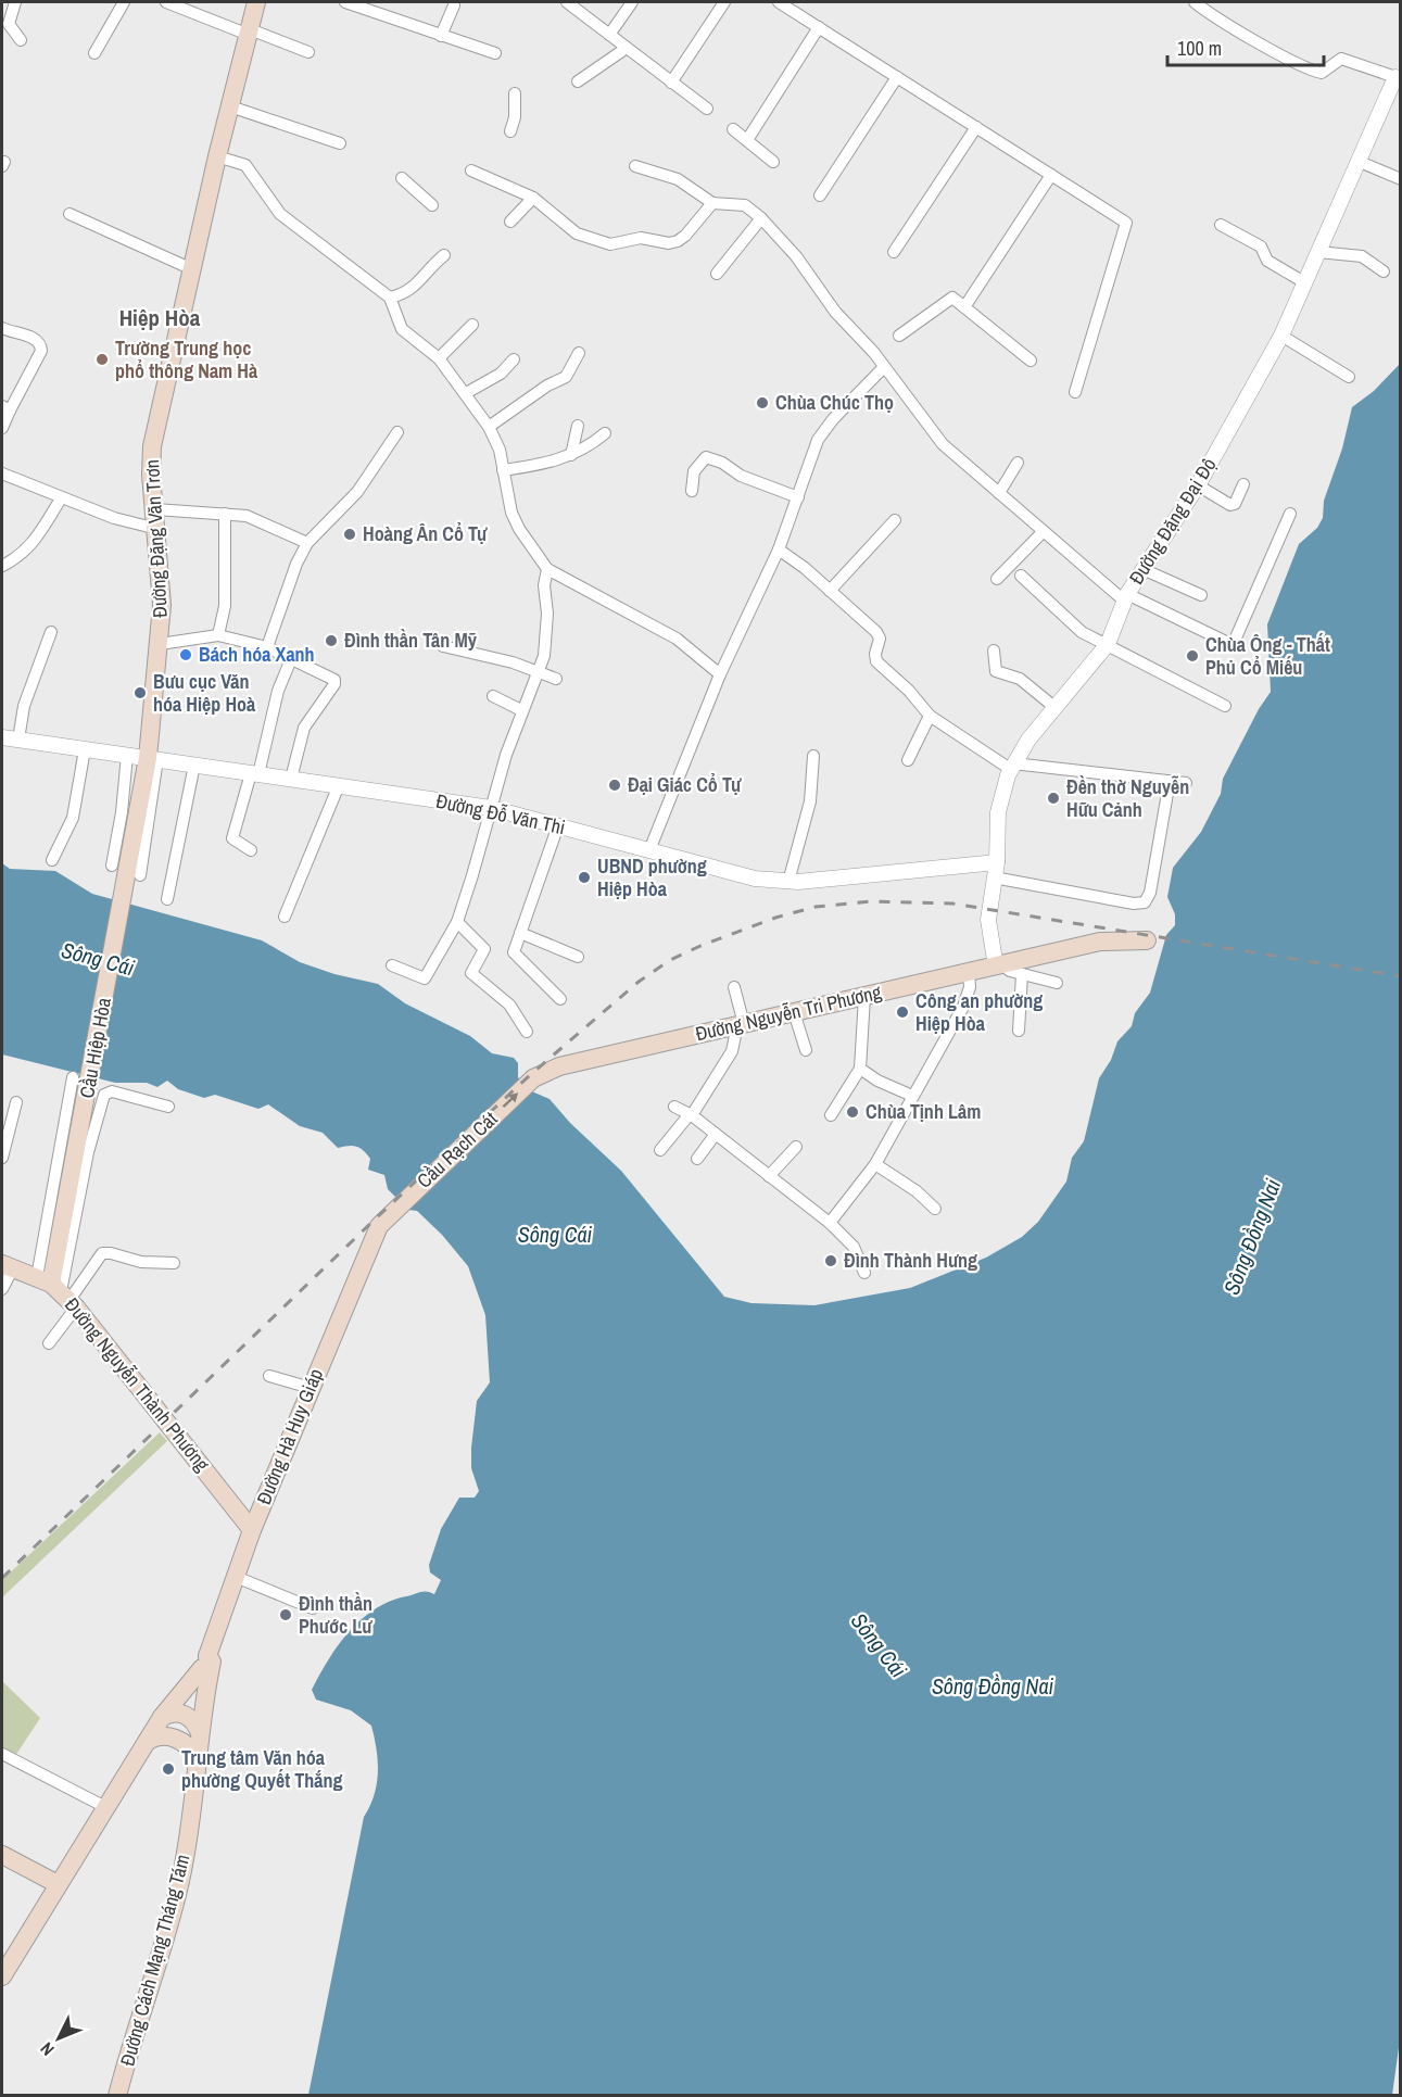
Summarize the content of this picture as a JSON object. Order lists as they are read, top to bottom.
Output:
{
  "streets": {
    "main road": [
      "Đường Đặng Văn Trơn",
      "Đường Nguyễn Tri Phương",
      "Cầu Hiệp Hòa",
      "Cầu Rạch Cát",
      "Đường Nguyễn Thành Phương",
      "Đường Hà Huy Giáp",
      "Đường Cách Mạng Tháng Tám"
    ],
    "street": ["Đường Đặng Đại Độ", "Đường Đỗ Văn Thi"]
  },
  "crossings": [
    ["Đường Đặng Đại Độ", "Đường Đỗ Văn Thi"],
    ["Đường Đặng Đại Độ", "Đường Nguyễn Tri Phương"],
    ["Đường Đặng Văn Trơn", "Đường Đỗ Văn Thi"],
    ["Đường Đặng Văn Trơn", "Cầu Hiệp Hòa"],
    ["Đường Nguyễn Tri Phương", "Cầu Rạch Cát"],
    ["Cầu Hiệp Hòa", "Đường Nguyễn Thành Phương"],
    ["Cầu Rạch Cát", "Đường Hà Huy Giáp"],
    ["Đường Nguyễn Thành Phương", "Đường Hà Huy Giáp"],
    ["Đường Hà Huy Giáp", "Đường Cách Mạng Tháng Tám"]
  ],
  "one_way": ["Cầu Rạch Cát"],
  "districts": ["Hiệp Hòa"],
  "water": ["Sông Cái", "Sông Đồng Nai"],
  "places": [
    "Trường Trung học phổ thông Nam Hà",
    "Chùa Chúc Thọ",
    "Hoàng Ân Cổ Tự",
    "Đình thần Tân Mỹ",
    "Bách hóa Xanh",
    "Chùa Ông - Thất Phủ Cổ Miếu",
    "Bưu cục Văn hóa Hiệp Hoà",
    "Đại Giác Cổ Tự",
    "Đền thờ Nguyễn Hữu Cảnh",
    "UBND phường Hiệp Hòa",
    "Công an phường Hiệp Hòa",
    "Chùa Tịnh Lâm",
    "Đình Thành Hưng",
    "Đình thần Phước Lư",
    "Trung tâm Văn hóa phường Quyết Thắng"
  ],
  "scale_bar": "100 m",
  "north": "bottom left"
}
